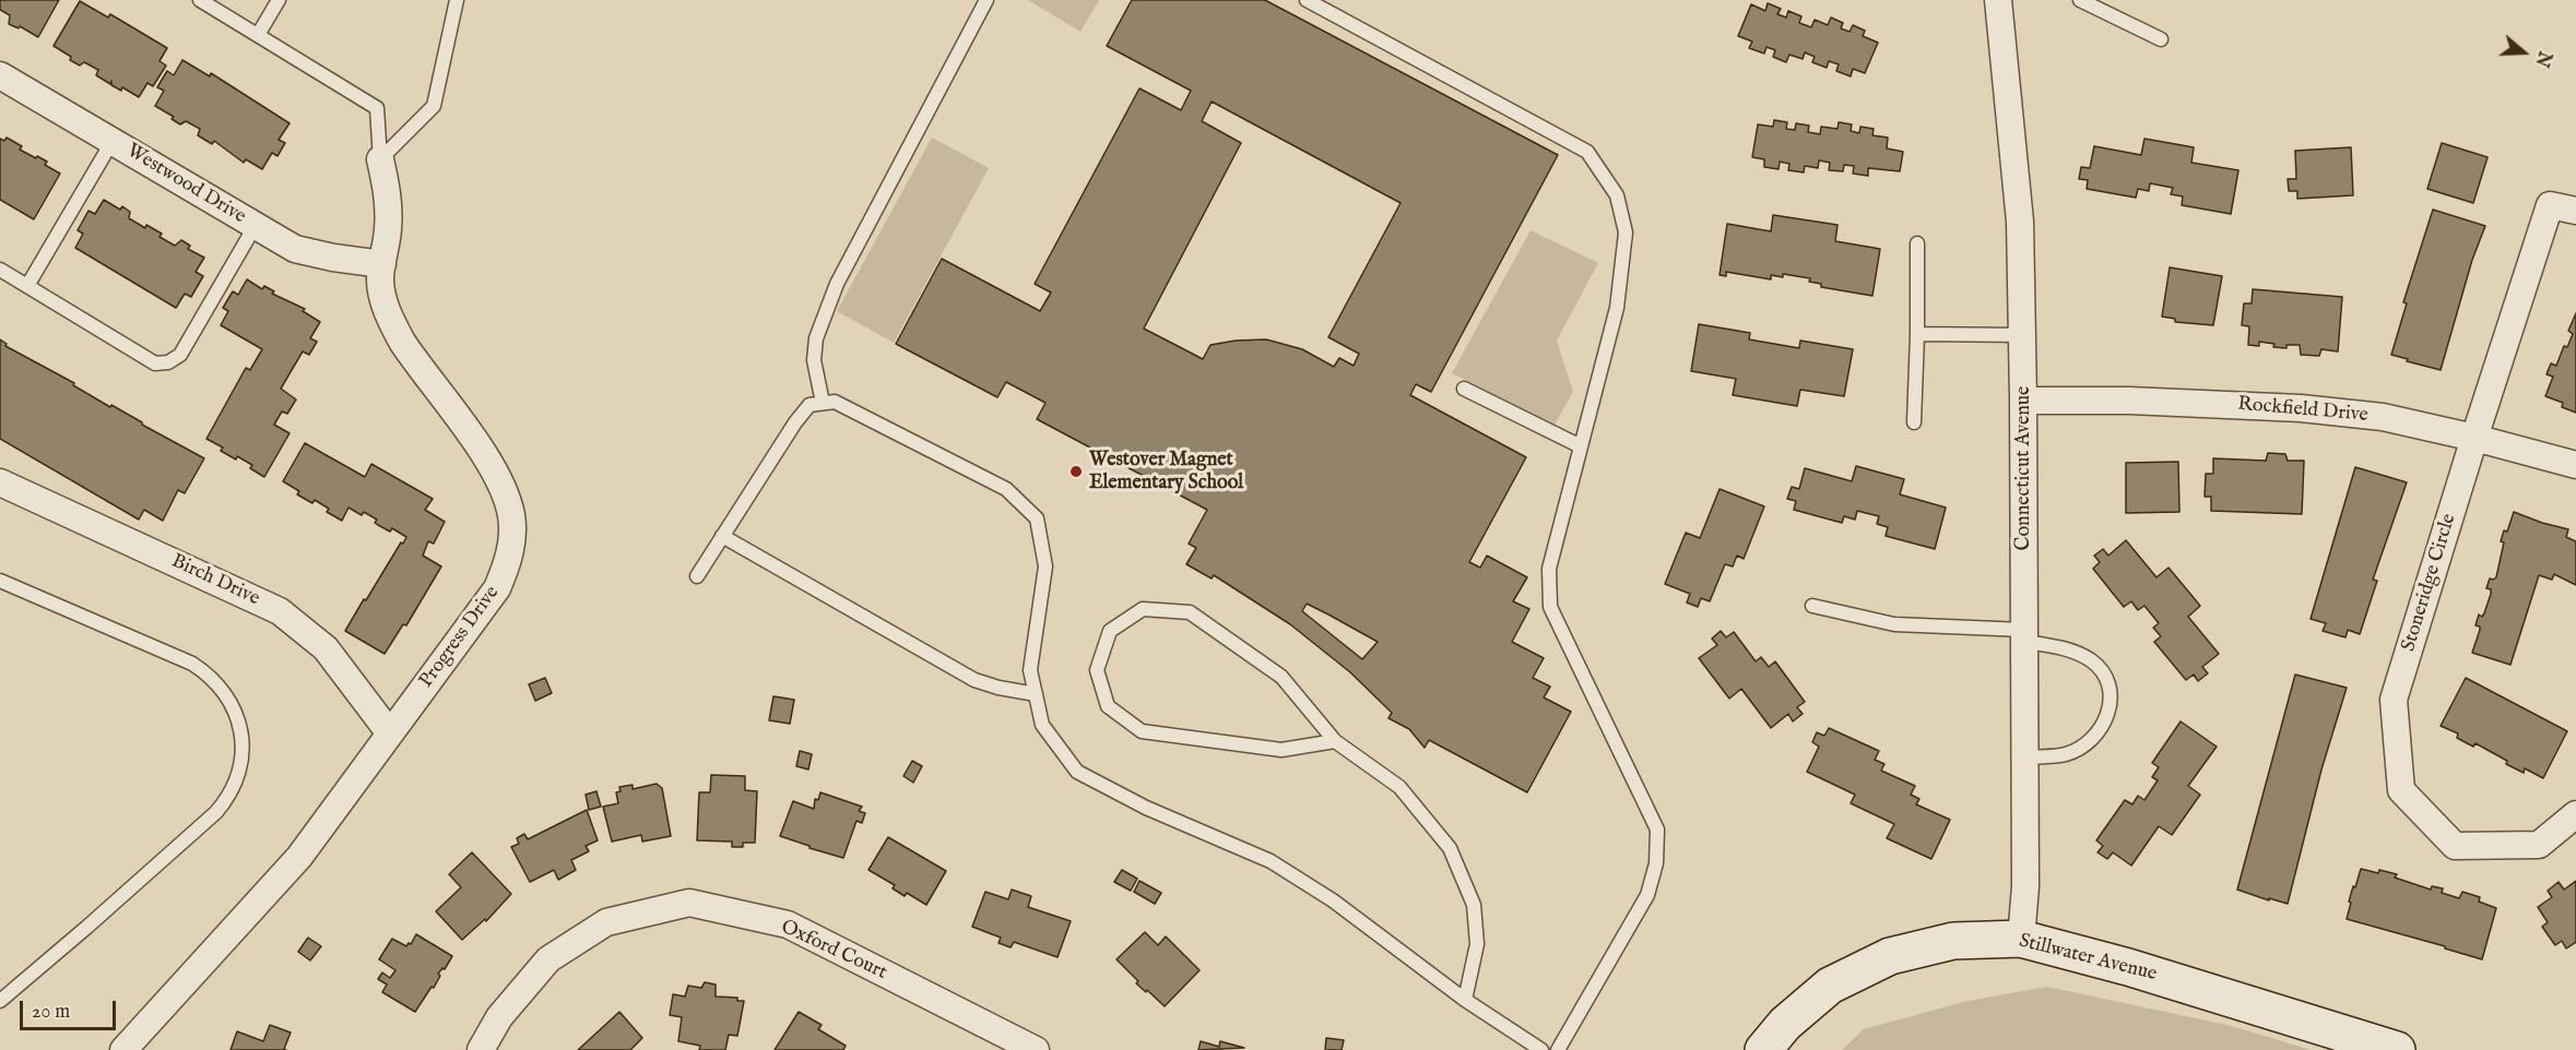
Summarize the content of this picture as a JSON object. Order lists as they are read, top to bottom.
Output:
{
  "streets": {
    "main road": ["Stillwater Avenue"],
    "street": [
      "Westwood Drive",
      "Rockfield Drive",
      "Connecticut Avenue",
      "Birch Drive",
      "Stoneridge Circle",
      "Progress Drive",
      "Oxford Court"
    ]
  },
  "crossings": [
    ["Westwood Drive", "Progress Drive"],
    ["Rockfield Drive", "Connecticut Avenue"],
    ["Rockfield Drive", "Stoneridge Circle"],
    ["Connecticut Avenue", "Stillwater Avenue"],
    ["Birch Drive", "Progress Drive"]
  ],
  "places": ["Westover Magnet Elementary School"],
  "scale_bar": "20 m",
  "north": "right"
}
